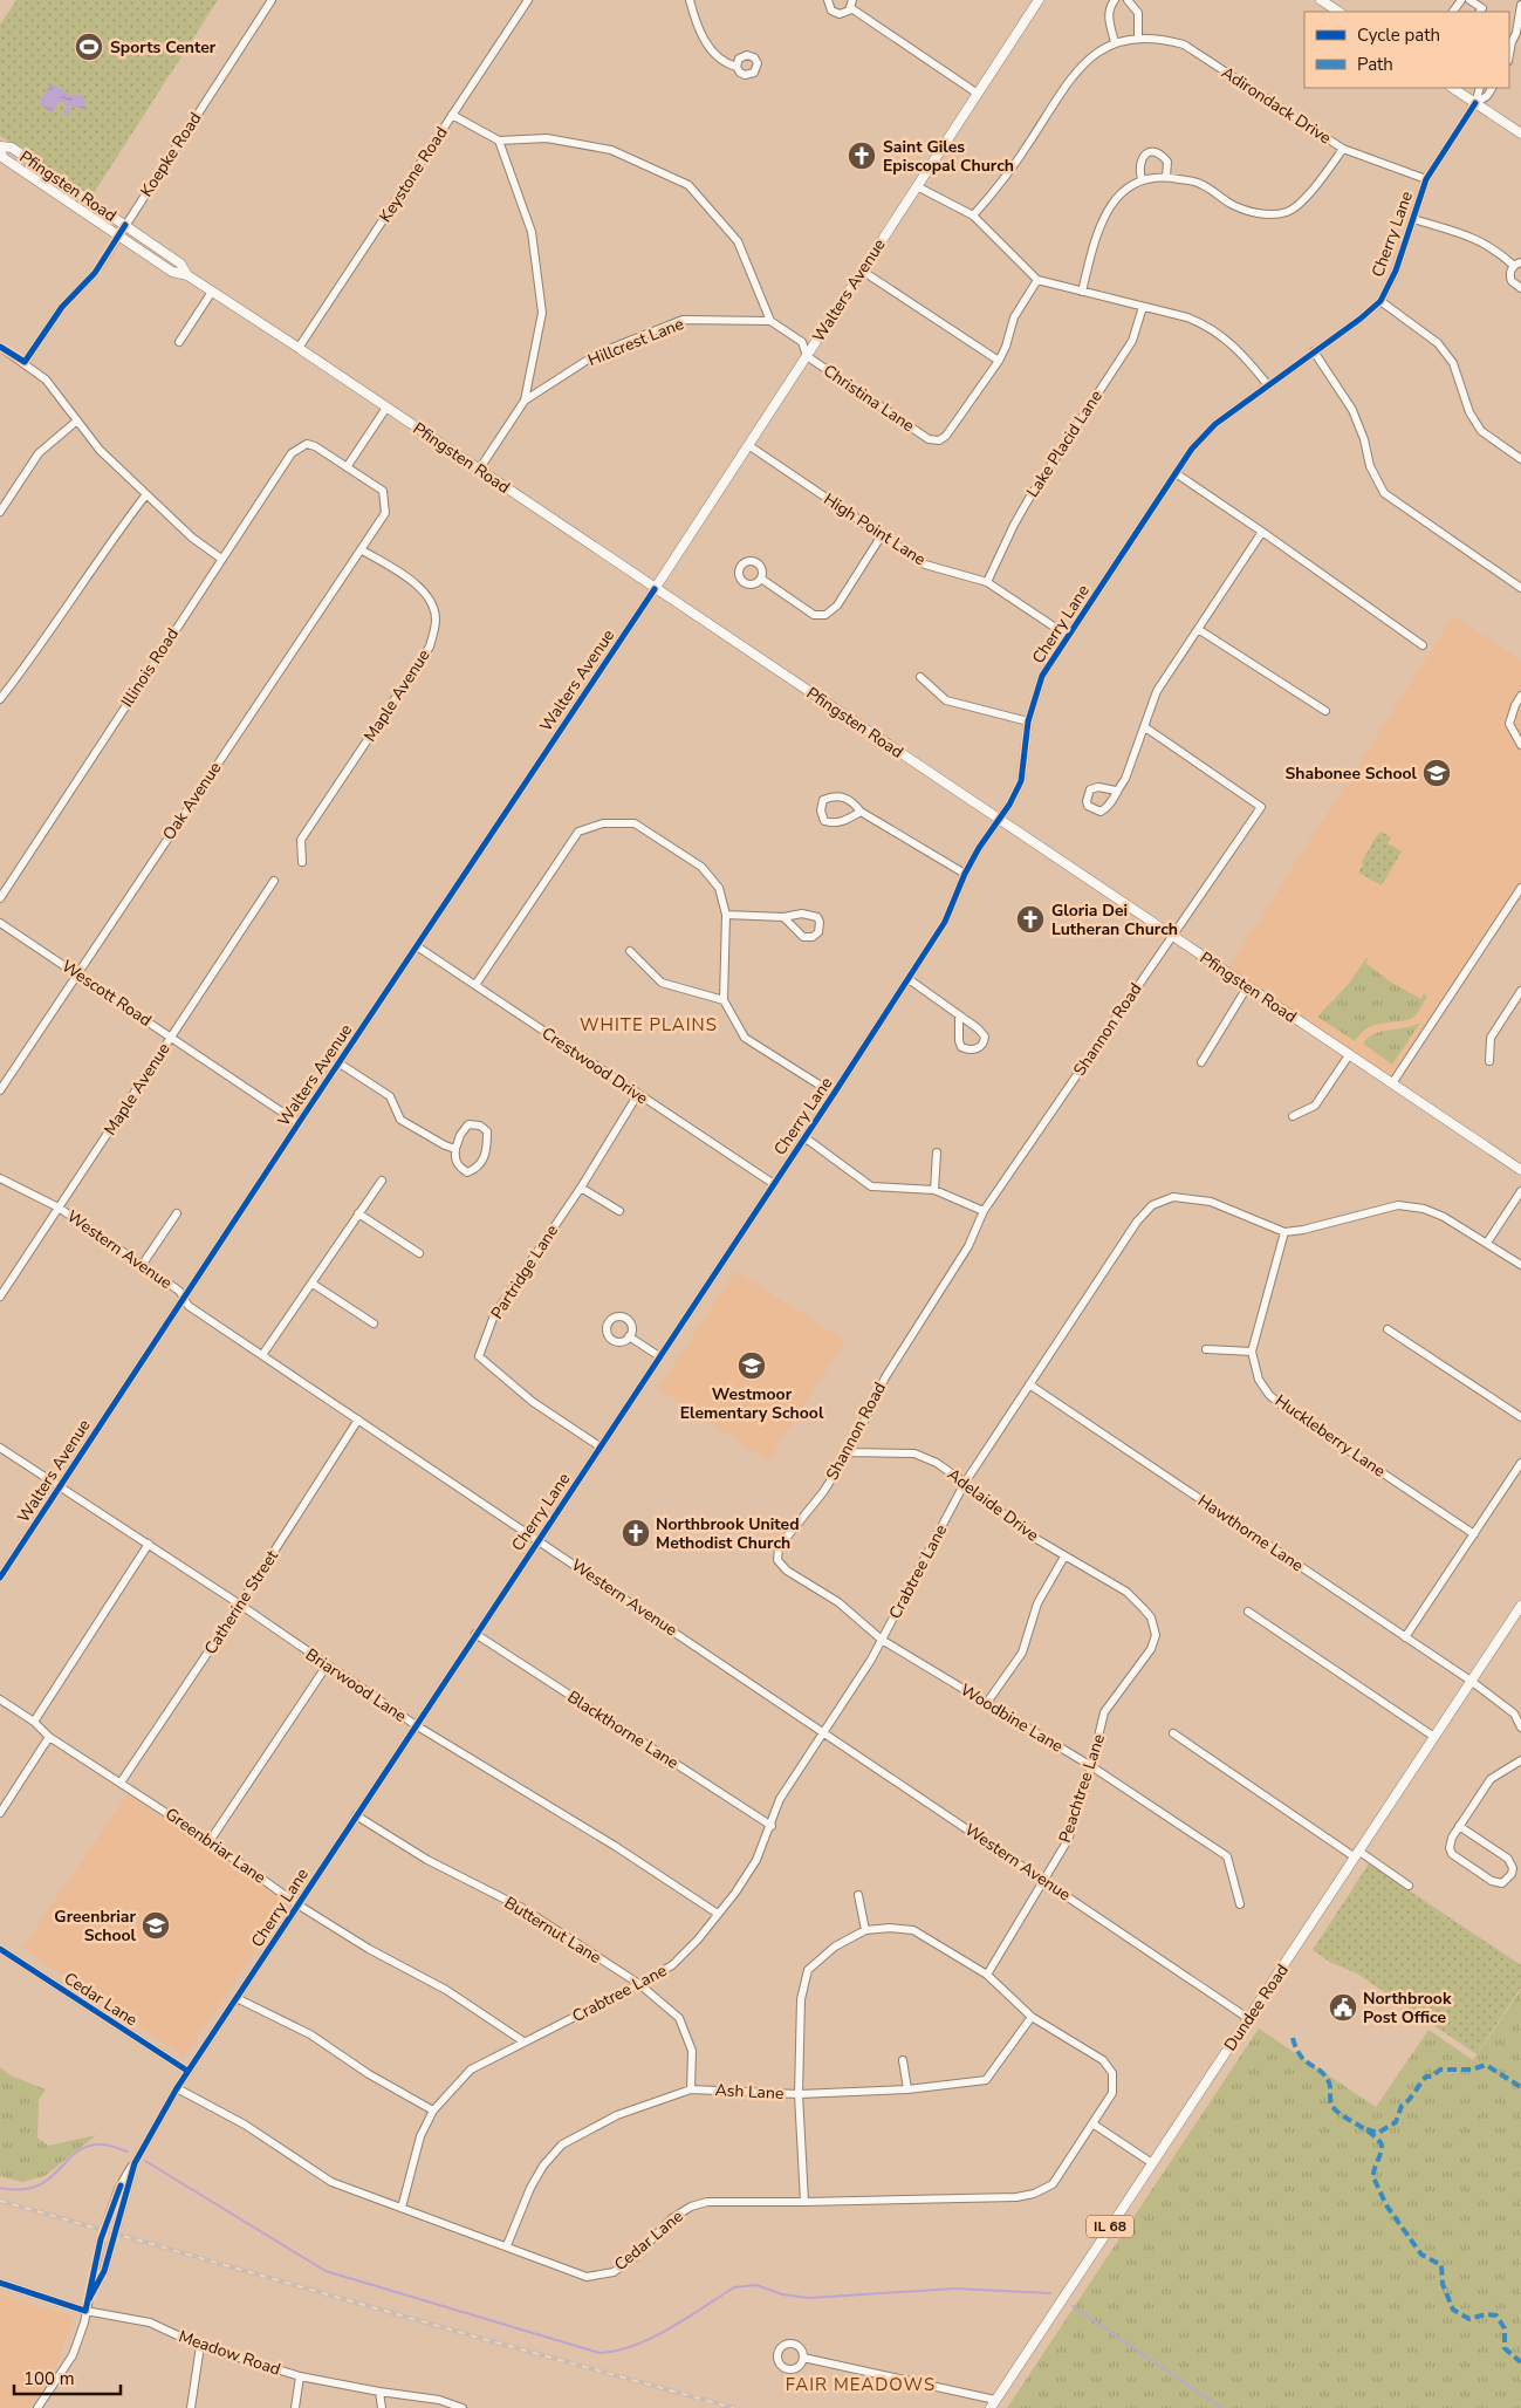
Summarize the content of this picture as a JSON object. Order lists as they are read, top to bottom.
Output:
{
  "streets": {
    "main road": [
      "Pfingsten Road",
      "Walters Avenue",
      "Dundee Road",
      "IL 68"
    ],
    "street": [
      "Adirondack Drive",
      "Koepke Road",
      "Keystone Road",
      "Cherry Lane",
      "Hillcrest Lane",
      "Christina Lane",
      "Lake Placid Lane",
      "High Point Lane",
      "Illinois Road",
      "Maple Avenue",
      "Oak Avenue",
      "Wescott Road",
      "Shannon Road",
      "Crestwood Drive",
      "Western Avenue",
      "Partridge Lane",
      "Huckleberry Lane",
      "Adelaide Drive",
      "Hawthorne Lane",
      "Crabtree Lane",
      "Catherine Street",
      "Briarwood Lane",
      "Woodbine Lane",
      "Blackthorne Lane",
      "Peachtree Lane",
      "Greenbriar Lane",
      "Butternut Lane",
      "Cedar Lane",
      "Ash Lane",
      "Meadow Road"
    ]
  },
  "crossings": [
    ["Adirondack Drive", "Cherry Lane"],
    ["Koepke Road", "Pfingsten Road"],
    ["Keystone Road", "Pfingsten Road"],
    ["Pfingsten Road", "Cherry Lane"],
    ["Pfingsten Road", "Walters Avenue"],
    ["Pfingsten Road", "Hillcrest Lane"],
    ["Pfingsten Road", "Shannon Road"],
    ["Cherry Lane", "High Point Lane"],
    ["Cherry Lane", "Crestwood Drive"],
    ["Cherry Lane", "Western Avenue"],
    ["Cherry Lane", "Partridge Lane"],
    ["Cherry Lane", "Briarwood Lane"],
    ["Cherry Lane", "Blackthorne Lane"],
    ["Cherry Lane", "Greenbriar Lane"],
    ["Cherry Lane", "Butternut Lane"],
    ["Cherry Lane", "Cedar Lane"],
    ["Walters Avenue", "Christina Lane"],
    ["Walters Avenue", "High Point Lane"],
    ["Walters Avenue", "Wescott Road"],
    ["Walters Avenue", "Crestwood Drive"],
    ["Walters Avenue", "Western Avenue"],
    ["Walters Avenue", "Briarwood Lane"],
    ["Hillcrest Lane", "Christina Lane"],
    ["Lake Placid Lane", "High Point Lane"],
    ["Illinois Road", "Oak Avenue"],
    ["Maple Avenue", "Oak Avenue"],
    ["Maple Avenue", "Wescott Road"],
    ["Maple Avenue", "Western Avenue"],
    ["Oak Avenue", "Wescott Road"],
    ["Shannon Road", "Adelaide Drive"],
    ["Shannon Road", "Woodbine Lane"],
    ["Crestwood Drive", "Partridge Lane"],
    ["Western Avenue", "Crabtree Lane"],
    ["Western Avenue", "Catherine Street"],
    ["Western Avenue", "Peachtree Lane"],
    ["Western Avenue", "Dundee Road"],
    ["Huckleberry Lane", "Crabtree Lane"],
    ["Adelaide Drive", "Crabtree Lane"],
    ["Adelaide Drive", "Peachtree Lane"],
    ["Hawthorne Lane", "Crabtree Lane"],
    ["Hawthorne Lane", "Dundee Road"],
    ["Crabtree Lane", "Briarwood Lane"],
    ["Crabtree Lane", "Woodbine Lane"],
    ["Crabtree Lane", "Blackthorne Lane"],
    ["Crabtree Lane", "Greenbriar Lane"],
    ["Crabtree Lane", "Butternut Lane"],
    ["Crabtree Lane", "Cedar Lane"],
    ["Catherine Street", "Briarwood Lane"],
    ["Catherine Street", "Greenbriar Lane"],
    ["Woodbine Lane", "Peachtree Lane"],
    ["Butternut Lane", "Ash Lane"],
    ["Cedar Lane", "Ash Lane"]
  ],
  "districts": ["WHITE PLAINS", "FAIR MEADOWS"],
  "places": {
    "sports": ["Sports Center"],
    "church": ["Saint Giles Episcopal Church", "Gloria Dei Lutheran Church", "Northbrook United Methodist Church"],
    "school or university": ["Shabonee School", "Westmoor Elementary School", "Greenbriar School"],
    "public building": ["Northbrook Post Office"]
  },
  "legend": ["Cycle path", "Path"],
  "scale_bar": "100 m"
}
